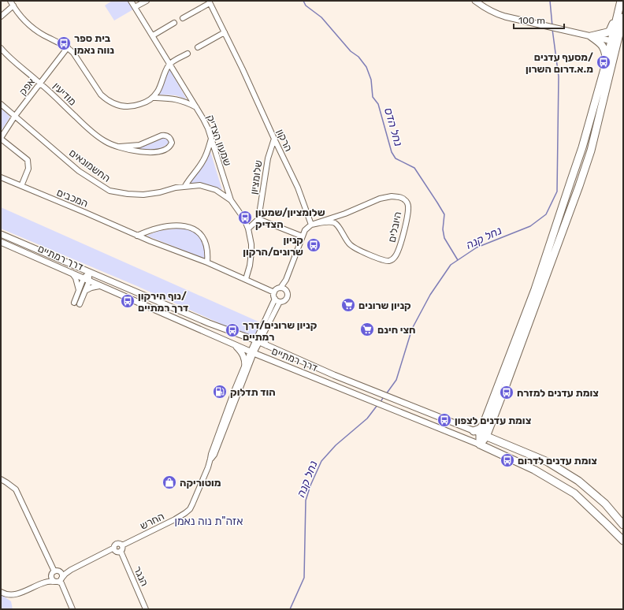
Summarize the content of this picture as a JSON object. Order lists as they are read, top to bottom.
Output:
{
  "streets": {
    "main road": ["דרך רמתיים"],
    "street": [
      "אפק",
      "מודיעין",
      "שמעון הצדיק",
      "הרקון",
      "החשמונאים",
      "שלומציון",
      "המכבים",
      "היובלים",
      "החרש",
      "הנגר"
    ]
  },
  "crossings": [
    ["אפק", "מודיעין"],
    ["אפק", "החשמונאים"],
    ["שמעון הצדיק", "החשמונאים"],
    ["שמעון הצדיק", "המכבים"],
    ["הרקון", "שלומציון"],
    ["הרקון", "היובלים"],
    ["דרך רמתיים", "החרש"],
    ["החרש", "הנגר"]
  ],
  "districts": ["אזה\"ת נוה נאמן"],
  "water": ["נחל הדס", "נחל קנה"],
  "places": {
    "bus stop": [
      "בית ספר נווה נאמן",
      "מסעף עדנים/ מ.א.דרום השרון",
      "שלומציון/שמעון הצדיק",
      "קניון שרונים/הרקון",
      "נוף הירקון/ דרך רמתיים",
      "קניון שרונים/דרך רמתיים",
      "צומת עדנים למזרח",
      "צומת עדנים לצפון",
      "צומת עדנים לדרום"
    ],
    "supermarket": ["קניון שרונים", "חצי חינם"],
    "fuel station": ["הוד תדלוק"],
    "shop": ["מוטוריקה"]
  },
  "scale_bar": "100 m"
}
